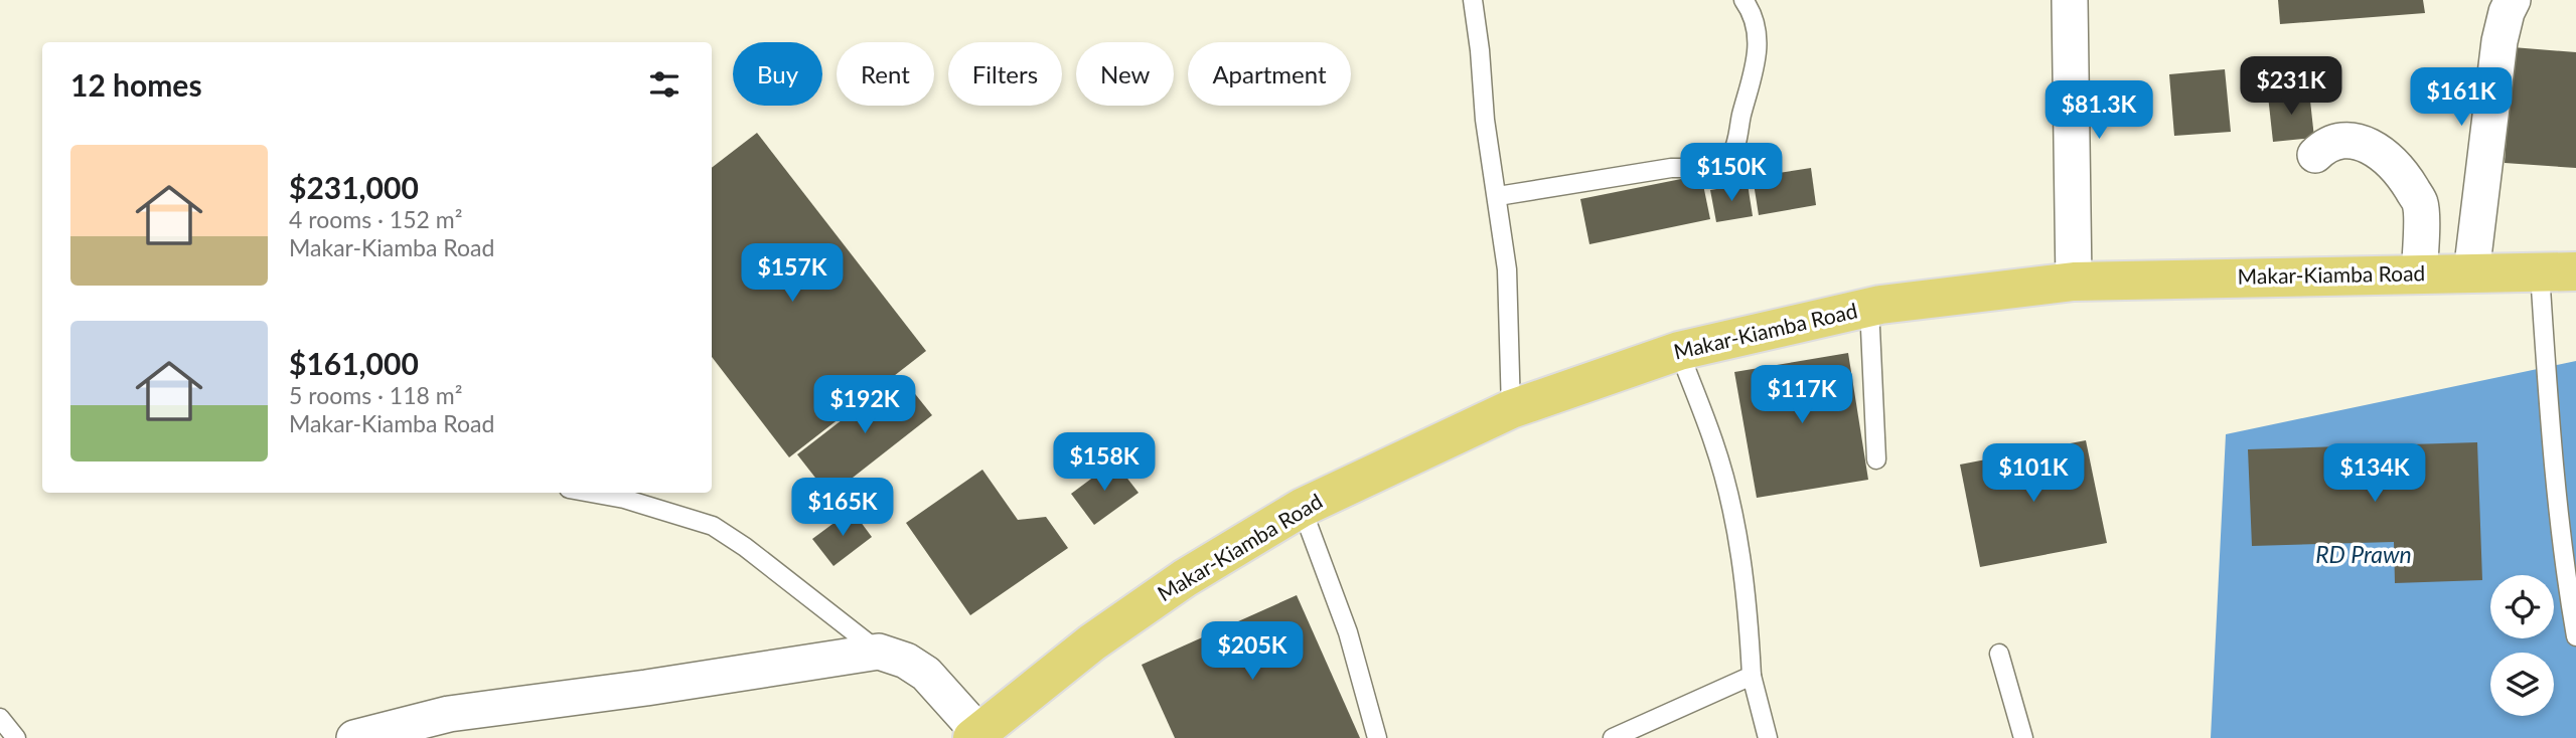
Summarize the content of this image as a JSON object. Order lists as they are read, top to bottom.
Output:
{
  "streets": {
    "main road": ["Makar-Kiamba Road"]
  },
  "water": ["RD Prawn"],
  "page": {
    "chip": [
      "Buy",
      "Rent",
      "Filters",
      "New",
      "Apartment"
    ],
    "heading": "12 homes",
    "price": [
      "$231K",
      "$161K",
      "$81.3K",
      "$150K",
      "$157K",
      "$117K",
      "$192K",
      "$158K",
      "$101K",
      "$134K",
      "$165K",
      "$205K"
    ],
    "list": [
      {
        "name": "$231,000",
        "note": "4 rooms · 152 m² · Makar-Kiamba Road"
      },
      {
        "name": "$161,000",
        "note": "5 rooms · 118 m² · Makar-Kiamba Road"
      }
    ]
  }
}
